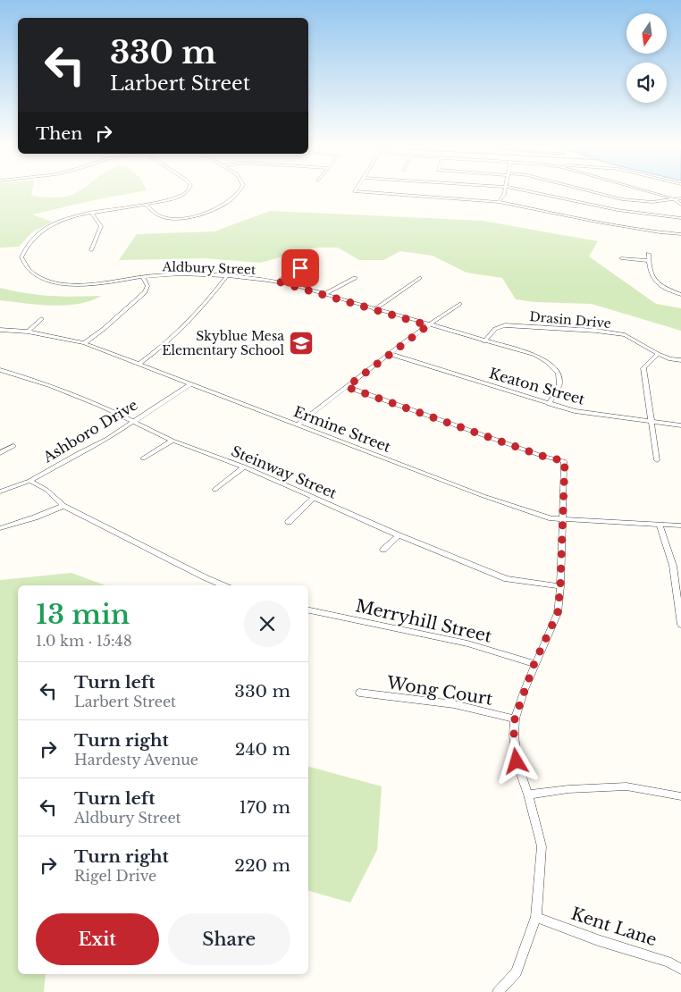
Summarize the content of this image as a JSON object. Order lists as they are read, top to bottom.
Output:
{
  "streets": {
    "street": [
      "Aldbury Street",
      "Drasin Drive",
      "Keaton Street",
      "Ermine Street",
      "Ashboro Drive",
      "Steinway Street",
      "Merryhill Street",
      "Wong Court",
      "Kent Lane"
    ]
  },
  "crossings": [
    ["Aldbury Street", "Drasin Drive"],
    ["Aldbury Street", "Keaton Street"],
    ["Ermine Street", "Ashboro Drive"],
    ["Ashboro Drive", "Steinway Street"]
  ],
  "places": {
    "school or university": ["Skyblue Mesa Elementary School"]
  },
  "north": "bottom",
  "page": {
    "turn": ["330 m", "Larbert Street"],
    "then": "Then",
    "heading": ["13 min", "1.0 km · 15:48"],
    "list": [
      {
        "name": "Turn left",
        "note": "Larbert Street",
        "value": "330 m"
      },
      {
        "name": "Turn right",
        "note": "Hardesty Avenue",
        "value": "240 m"
      },
      {
        "name": "Turn left",
        "note": "Aldbury Street",
        "value": "170 m"
      },
      {
        "name": "Turn right",
        "note": "Rigel Drive",
        "value": "220 m"
      }
    ],
    "buttons": ["Exit", "Share"]
  }
}
